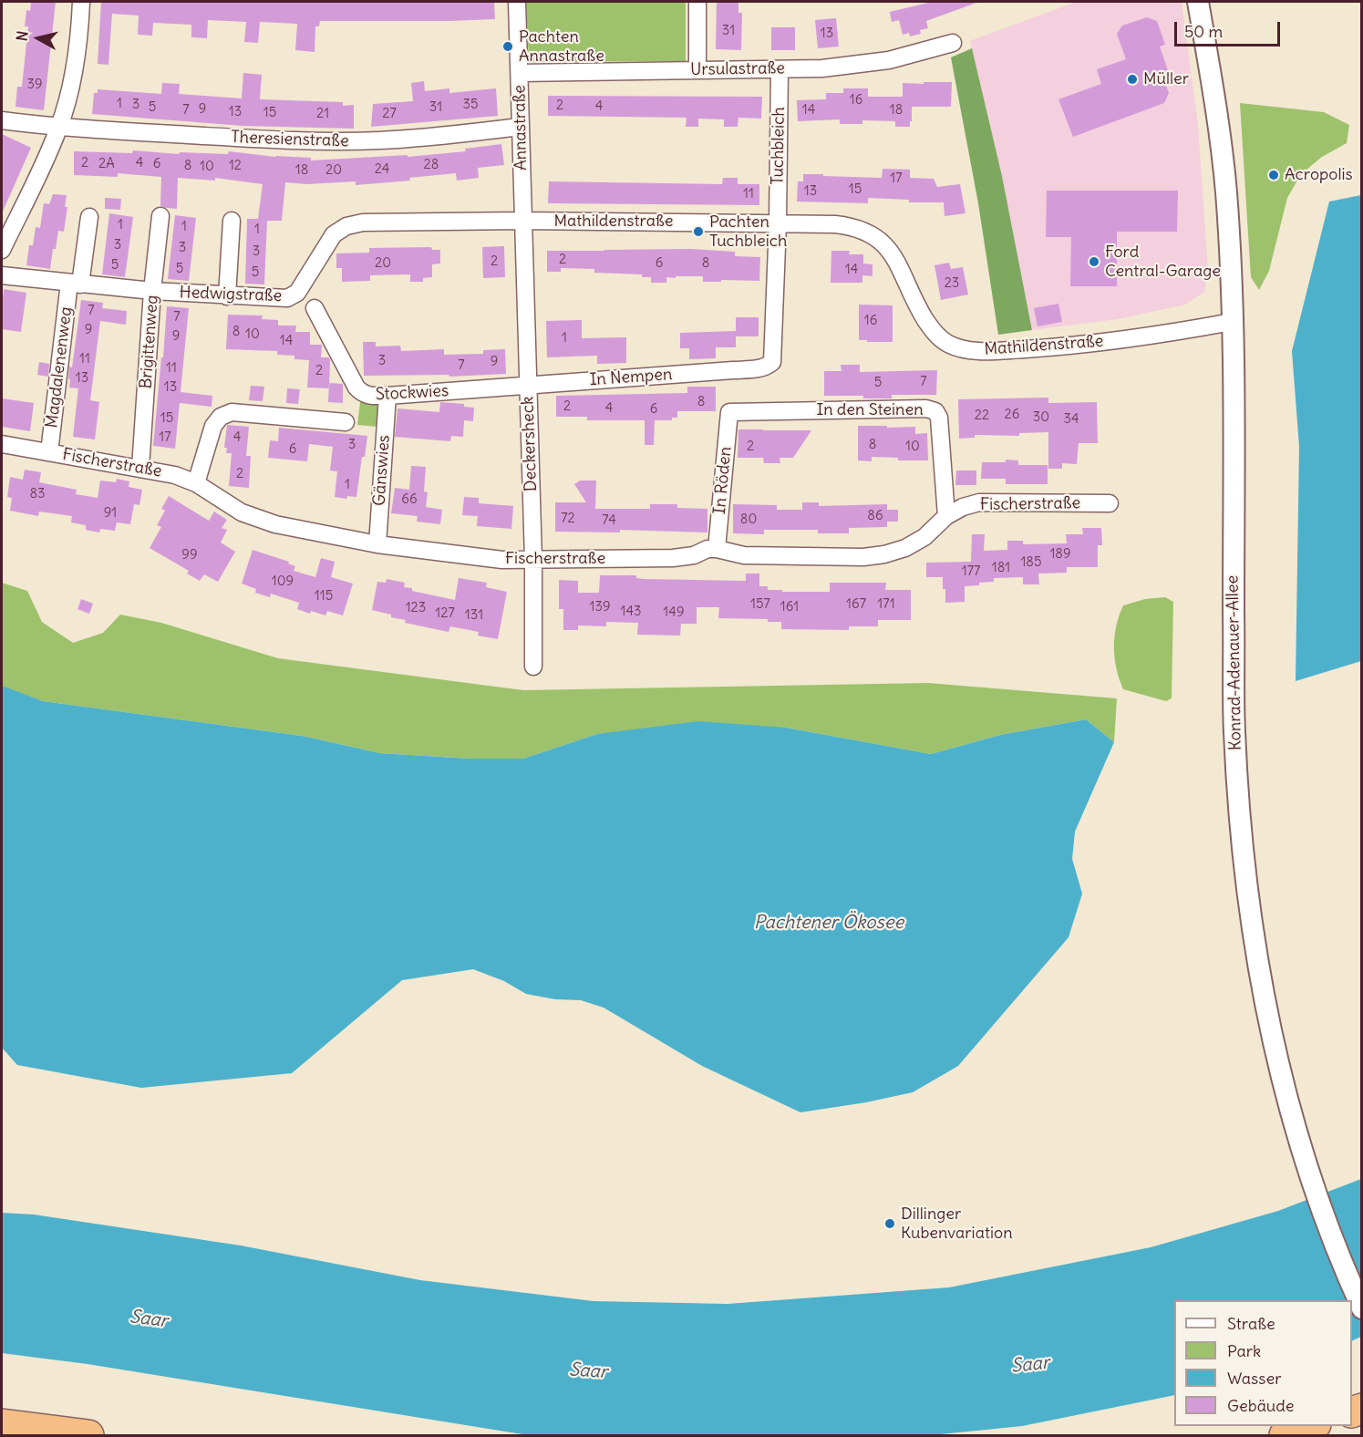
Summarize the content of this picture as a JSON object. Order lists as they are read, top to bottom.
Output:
{
  "streets": {
    "street": [
      "Ursulastraße",
      "Annastraße",
      "Theresienstraße",
      "Tuchbleich",
      "Mathildenstraße",
      "Hedwigstraße",
      "Brigittenweg",
      "Magdalenenweg",
      "In Nempen",
      "Stockwies",
      "In den Steinen",
      "Deckersheck",
      "Fischerstraße",
      "Gänswies",
      "In Röden",
      "Konrad-Adenauer-Allee"
    ]
  },
  "crossings": [
    ["Ursulastraße", "Annastraße"],
    ["Ursulastraße", "Tuchbleich"],
    ["Annastraße", "Theresienstraße"],
    ["Annastraße", "Mathildenstraße"],
    ["Annastraße", "Hedwigstraße"],
    ["Annastraße", "Deckersheck"],
    ["Tuchbleich", "Mathildenstraße"],
    ["Tuchbleich", "In Nempen"],
    ["Mathildenstraße", "Hedwigstraße"],
    ["Mathildenstraße", "Deckersheck"],
    ["Mathildenstraße", "Konrad-Adenauer-Allee"],
    ["Hedwigstraße", "Brigittenweg"],
    ["Hedwigstraße", "Magdalenenweg"],
    ["Hedwigstraße", "Deckersheck"],
    ["Brigittenweg", "Fischerstraße"],
    ["Magdalenenweg", "Fischerstraße"],
    ["In Nempen", "Stockwies"],
    ["In Nempen", "Deckersheck"],
    ["Stockwies", "Deckersheck"],
    ["Stockwies", "Gänswies"],
    ["In den Steinen", "Fischerstraße"],
    ["In den Steinen", "In Röden"],
    ["Deckersheck", "Fischerstraße"],
    ["Fischerstraße", "Gänswies"],
    ["Fischerstraße", "In Röden"]
  ],
  "water": ["Pachtener Ökosee", "Saar"],
  "places": [
    "Pachten Annastraße",
    "Müller",
    "Acropolis",
    "Pachten Tuchbleich",
    "Ford Central-Garage",
    "Dillinger Kubenvariation"
  ],
  "house_numbers": [
    "31",
    "13",
    "39",
    "16",
    "1",
    "3",
    "35",
    "2",
    "4",
    "5",
    "31",
    "9",
    "7",
    "14",
    "18",
    "13",
    "15",
    "21",
    "27",
    "2",
    "4",
    "2A",
    "6",
    "28",
    "8",
    "12",
    "10",
    "24",
    "18",
    "20",
    "17",
    "15",
    "13",
    "11",
    "1",
    "1",
    "1",
    "3",
    "3",
    "3",
    "2",
    "2",
    "20",
    "6",
    "8",
    "5",
    "5",
    "14",
    "5",
    "23",
    "7",
    "7",
    "16",
    "9",
    "8",
    "10",
    "9",
    "1",
    "14",
    "11",
    "3",
    "9",
    "7",
    "11",
    "2",
    "13",
    "7",
    "5",
    "13",
    "8",
    "2",
    "4",
    "6",
    "26",
    "22",
    "30",
    "15",
    "34",
    "17",
    "4",
    "3",
    "8",
    "2",
    "10",
    "6",
    "2",
    "1",
    "83",
    "66",
    "91",
    "86",
    "72",
    "80",
    "74",
    "189",
    "99",
    "185",
    "181",
    "177",
    "109",
    "115",
    "157",
    "167",
    "171",
    "139",
    "161",
    "123",
    "143",
    "149",
    "127",
    "131"
  ],
  "legend": [
    "Straße",
    "Park",
    "Wasser",
    "Gebäude"
  ],
  "scale_bar": "50 m",
  "north": "left"
}
